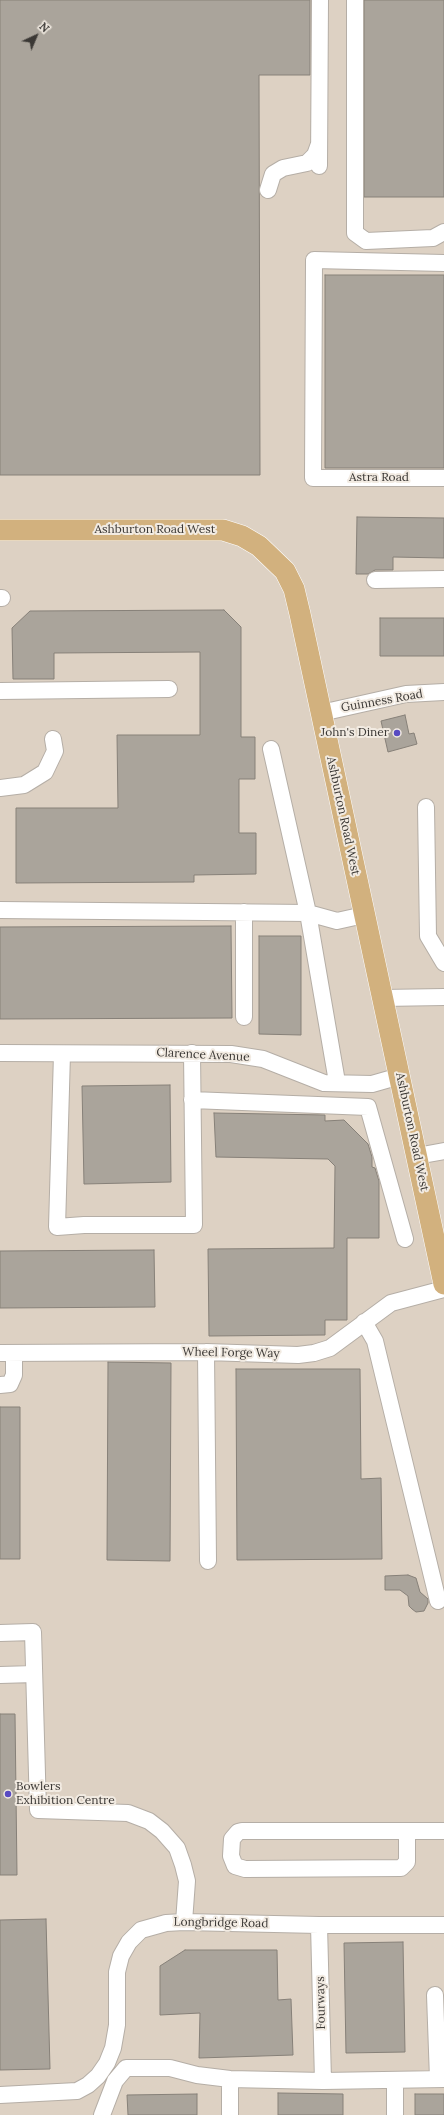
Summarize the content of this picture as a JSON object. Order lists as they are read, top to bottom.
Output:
{
  "streets": {
    "main road": ["Ashburton Road West"],
    "street": [
      "Astra Road",
      "Guinness Road",
      "Clarence Avenue",
      "Wheel Forge Way",
      "Longbridge Road",
      "Fourways"
    ]
  },
  "crossings": [
    ["Ashburton Road West", "Guinness Road"],
    ["Ashburton Road West", "Clarence Avenue"],
    ["Longbridge Road", "Fourways"]
  ],
  "places": ["John's Diner", "Bowlers Exhibition Centre"],
  "north": "top right"
}
